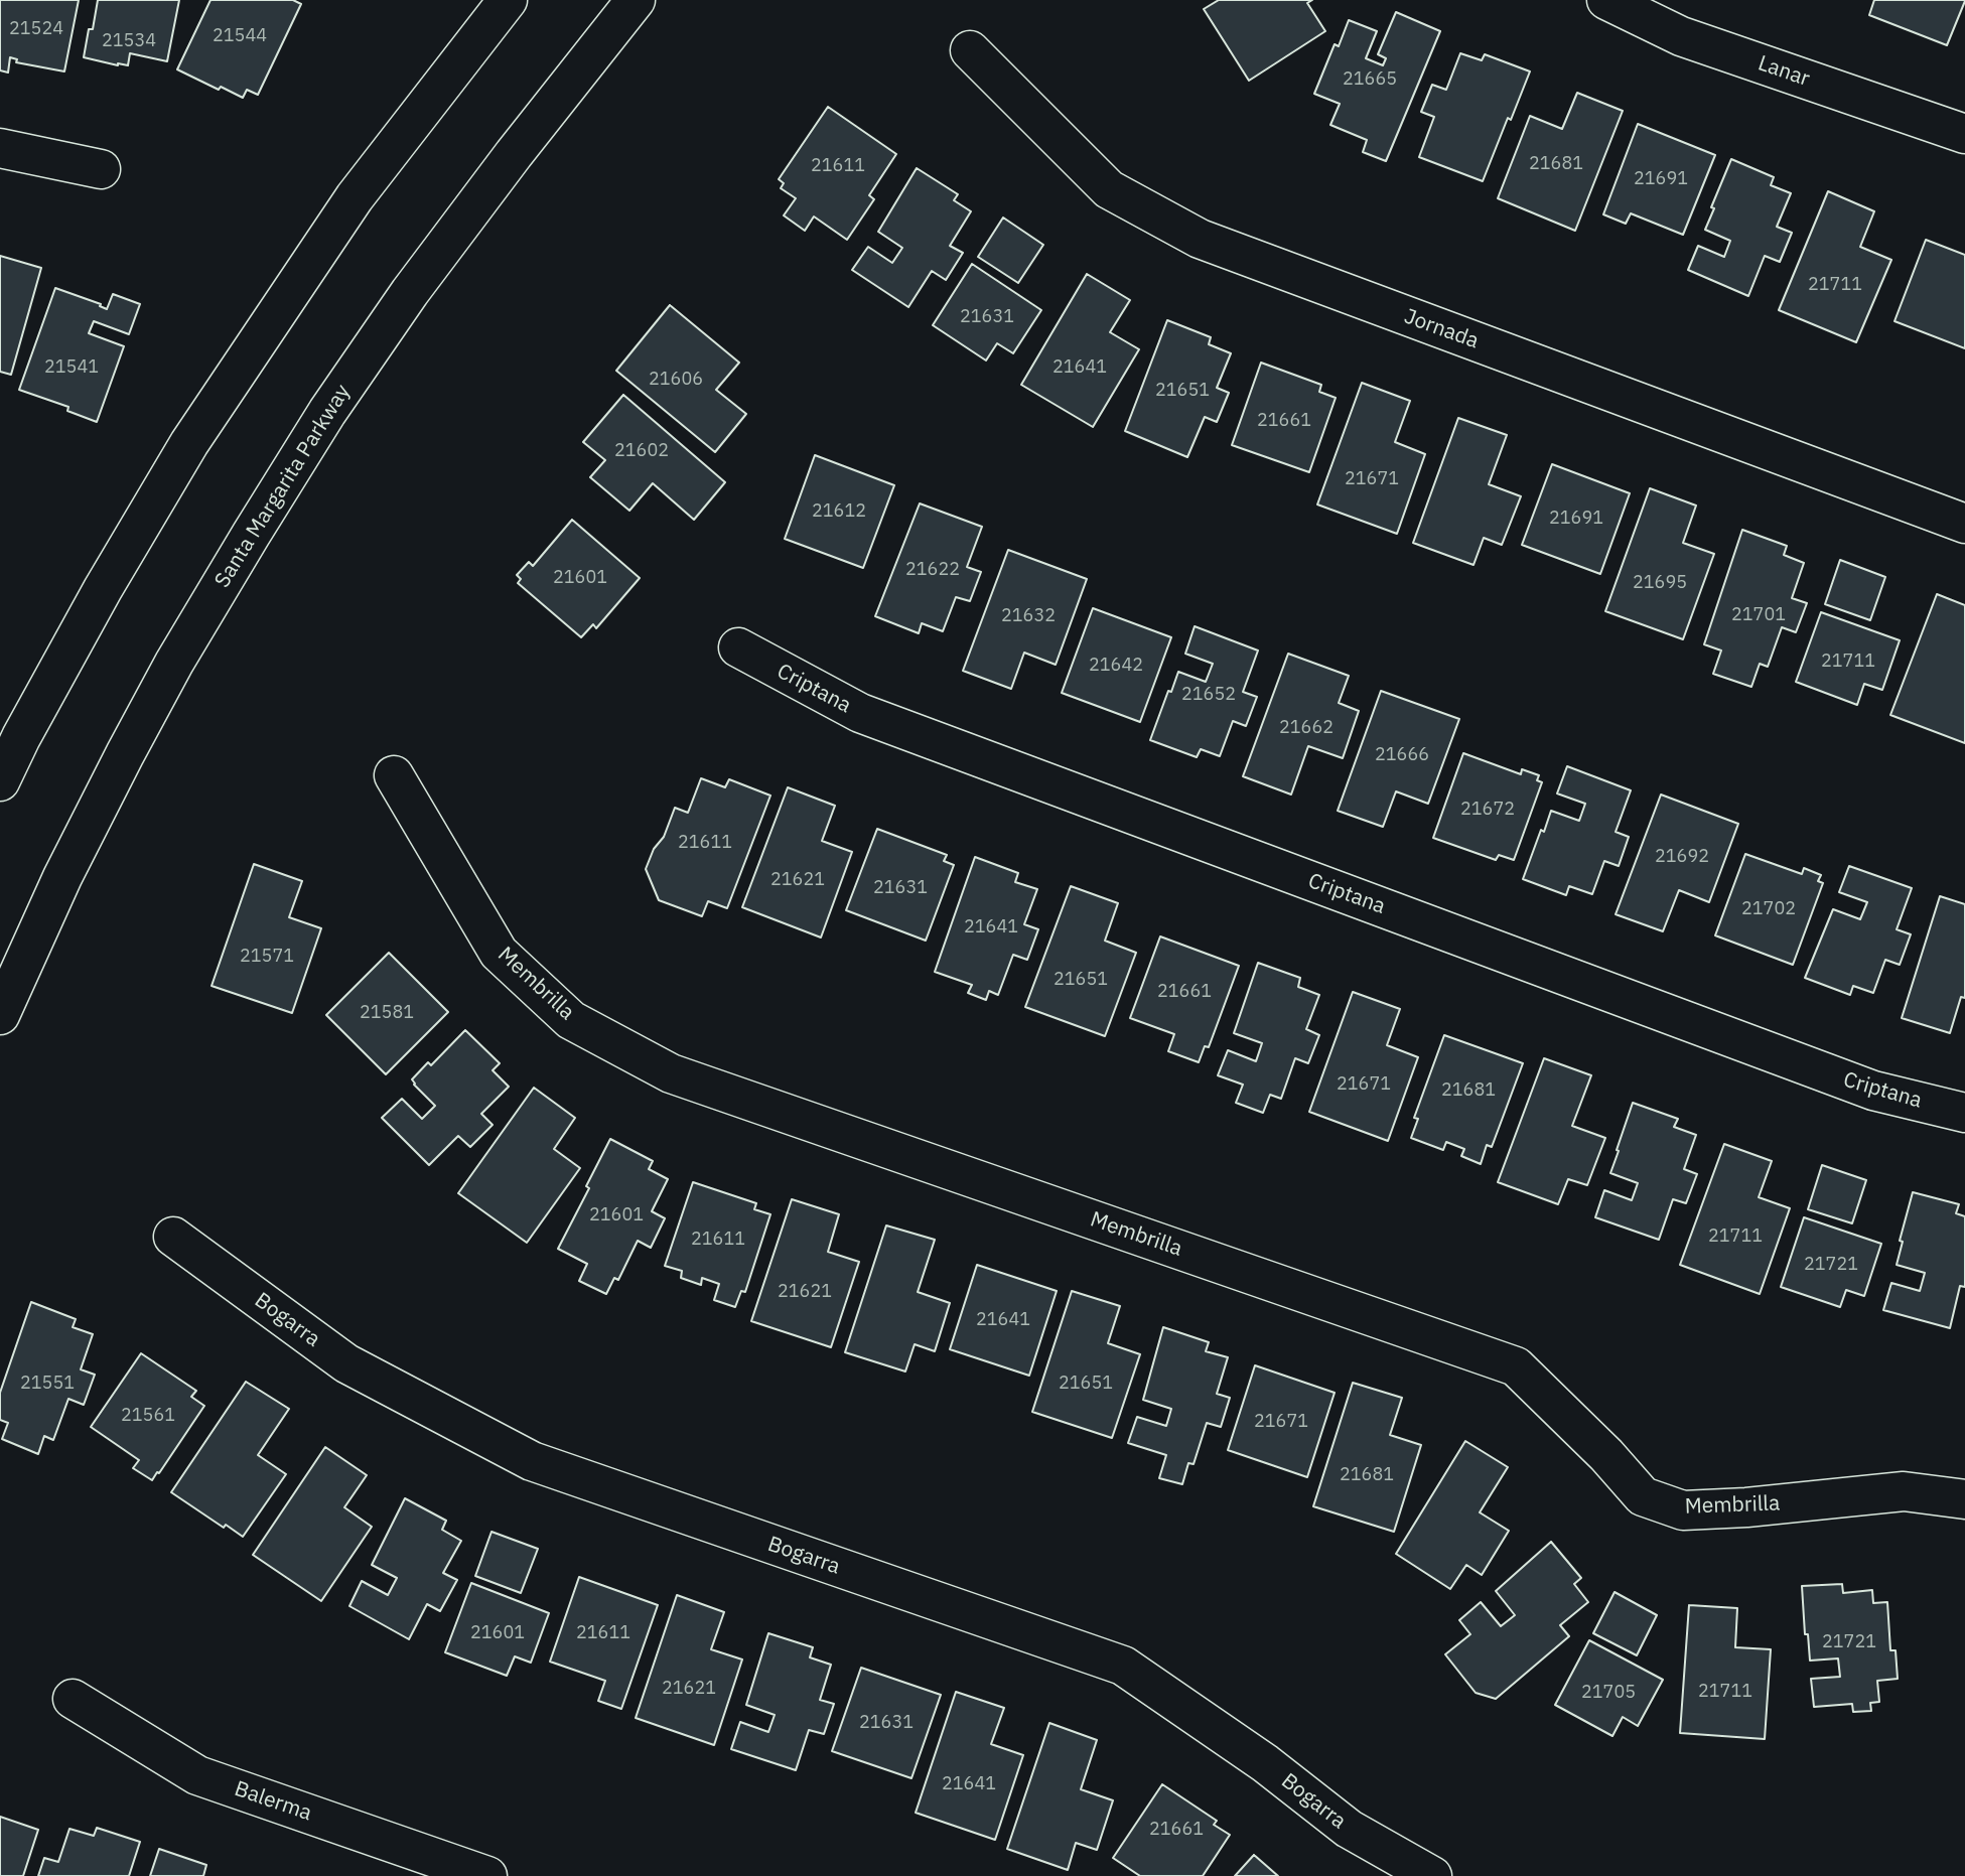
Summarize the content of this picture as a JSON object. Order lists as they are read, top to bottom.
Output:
{
  "streets": {
    "street": [
      "Lanar",
      "Jornada",
      "Santa Margarita Parkway",
      "Criptana",
      "Membrilla",
      "Bogarra",
      "Balerma"
    ]
  },
  "house_numbers": [
    "21524",
    "21544",
    "21534",
    "21665",
    "21681",
    "21611",
    "21691",
    "21711",
    "21631",
    "21541",
    "21641",
    "21606",
    "21651",
    "21661",
    "21602",
    "21671",
    "21612",
    "21691",
    "21622",
    "21601",
    "21695",
    "21701",
    "21632",
    "21711",
    "21642",
    "21652",
    "21662",
    "21666",
    "21672",
    "21611",
    "21692",
    "21621",
    "21631",
    "21702",
    "21641",
    "21571",
    "21651",
    "21661",
    "21581",
    "21671",
    "21681",
    "21601",
    "21711",
    "21611",
    "21721",
    "21621",
    "21641",
    "21551",
    "21651",
    "21561",
    "21671",
    "21681",
    "21601",
    "21611",
    "21721",
    "21621",
    "21711",
    "21705",
    "21631",
    "21641",
    "21661"
  ]
}
